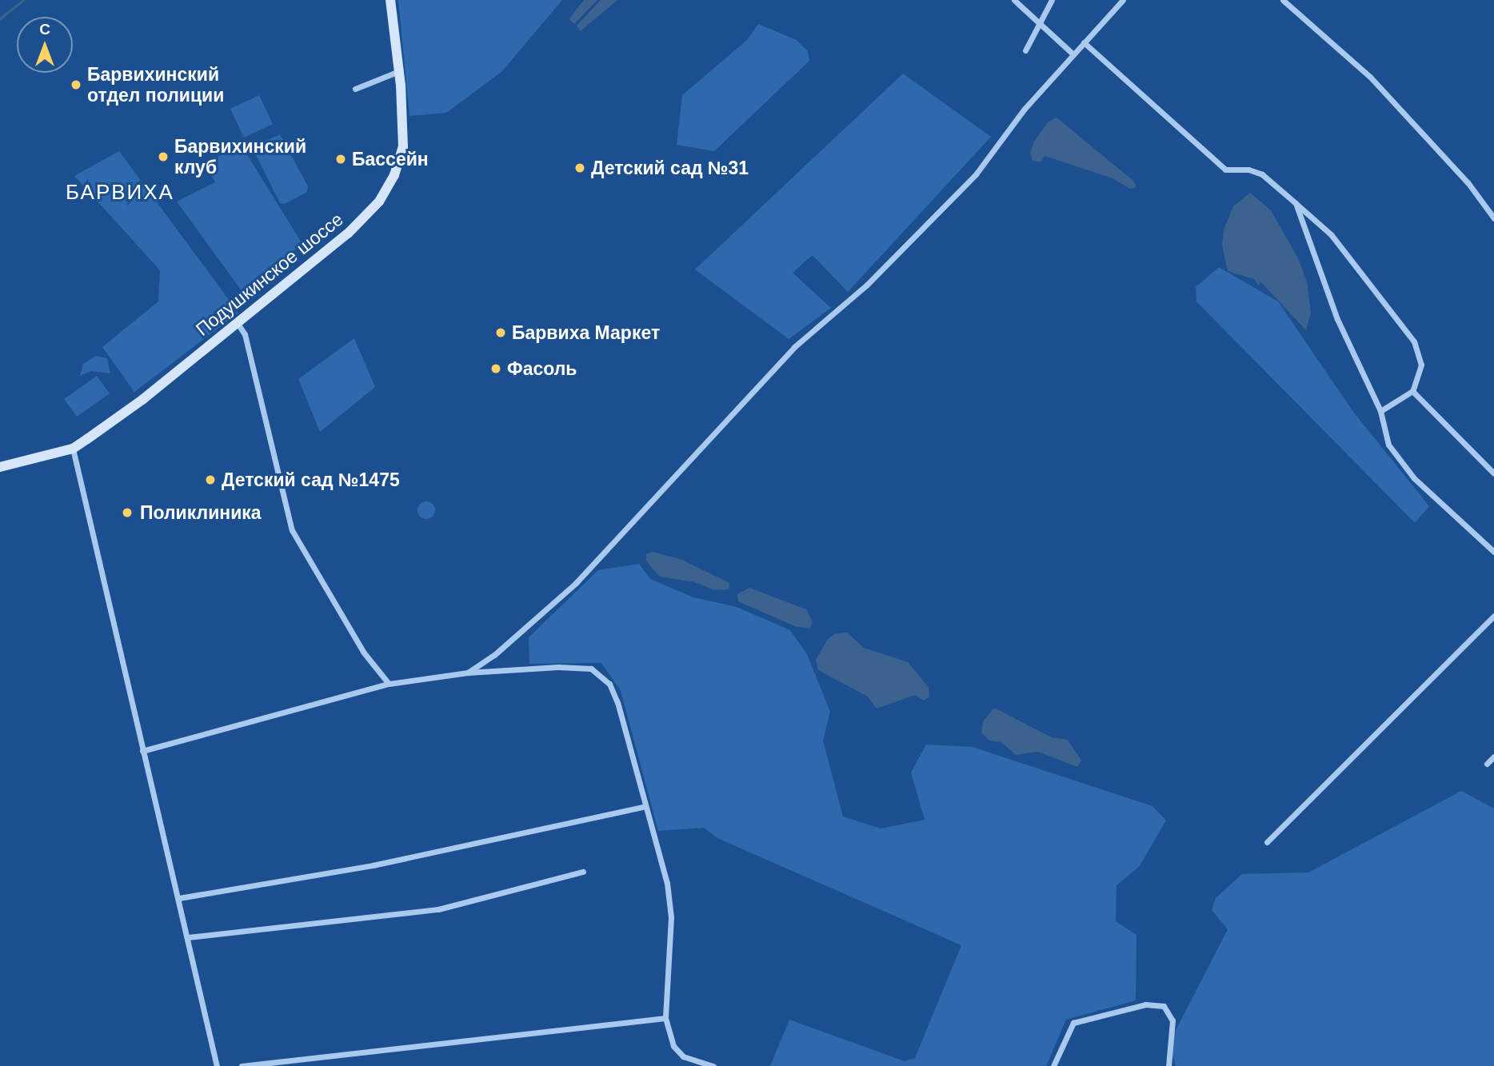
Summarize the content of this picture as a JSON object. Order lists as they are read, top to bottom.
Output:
{
  "streets": {
    "main road": ["Подушкинское шоссе"]
  },
  "districts": ["БАРВИХА"],
  "places": [
    "Барвихинский отдел полиции",
    "Барвихинский клуб",
    "Бассейн",
    "Детский сад №31",
    "Барвиха Маркет",
    "Фасоль",
    "Детский сад №1475",
    "Поликлиника"
  ],
  "north": "top"
}
